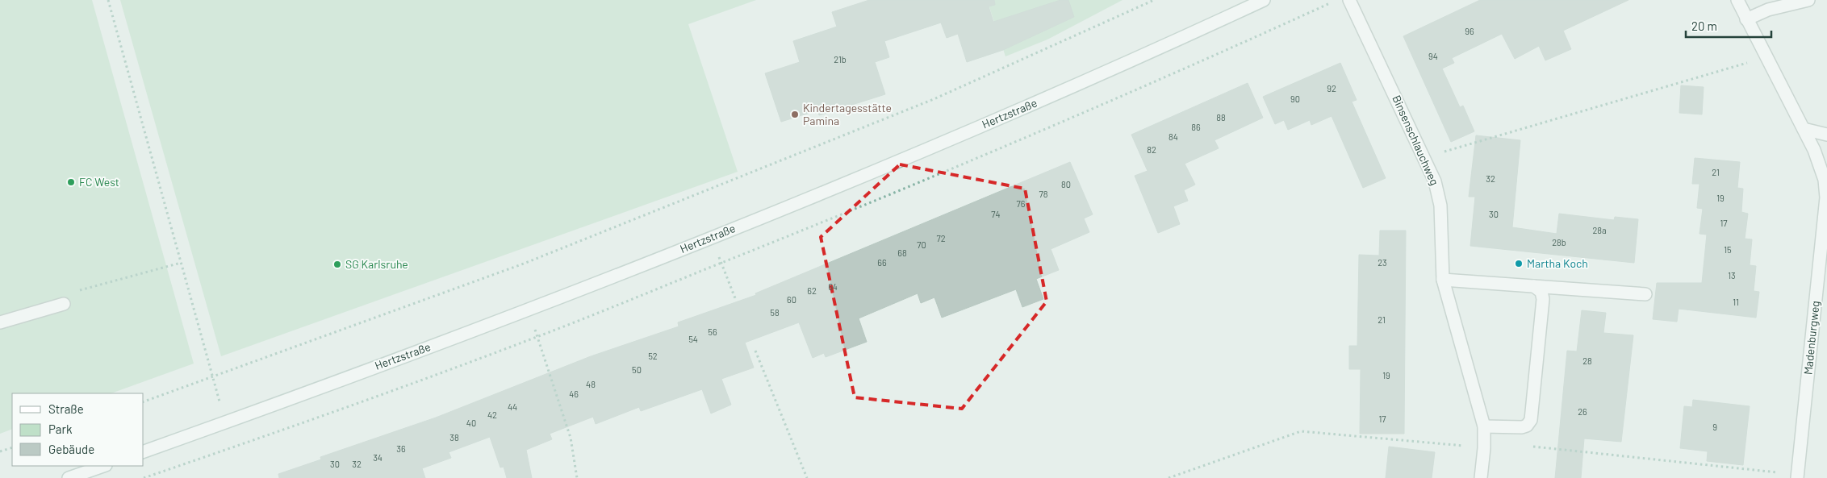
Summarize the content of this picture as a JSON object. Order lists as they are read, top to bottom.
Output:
{
  "streets": {
    "main road": ["Hertzstraße", "Binsenschlauchweg", "Madenburgweg"]
  },
  "places": [
    "Kindertagesstätte Pamina",
    "FC West",
    "Martha Koch",
    "SG Karlsruhe"
  ],
  "house_numbers": [
    "96",
    "94",
    "21b",
    "92",
    "90",
    "88",
    "86",
    "84",
    "82",
    "21",
    "32",
    "80",
    "78",
    "19",
    "76",
    "74",
    "30",
    "17",
    "28a",
    "72",
    "28b",
    "70",
    "15",
    "68",
    "66",
    "23",
    "13",
    "64",
    "62",
    "60",
    "11",
    "58",
    "21",
    "56",
    "54",
    "52",
    "28",
    "50",
    "19",
    "48",
    "46",
    "44",
    "26",
    "42",
    "17",
    "40",
    "9",
    "38",
    "36",
    "34",
    "30",
    "32"
  ],
  "legend": ["Straße", "Park", "Gebäude"],
  "scale_bar": "20 m"
}
